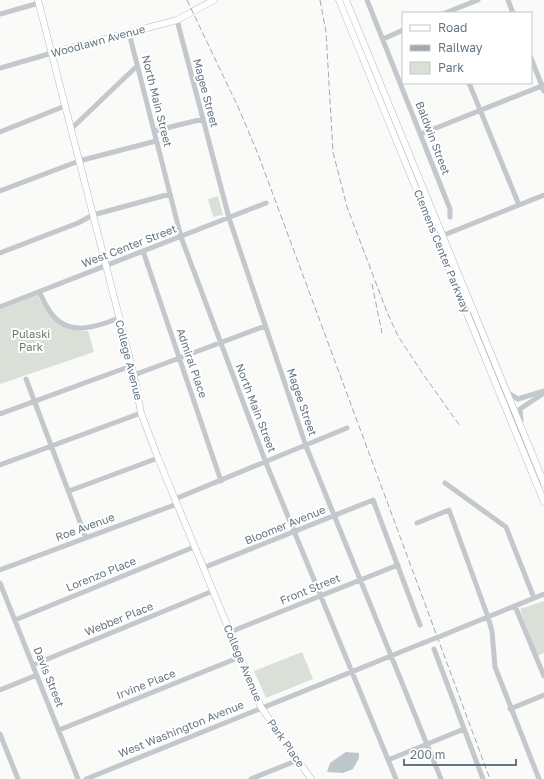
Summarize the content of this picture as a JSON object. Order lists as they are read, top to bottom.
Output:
{
  "streets": {
    "main road": [
      "Woodlawn Avenue",
      "Clemens Center Parkway",
      "College Avenue",
      "Park Place"
    ],
    "street": [
      "Magee Street",
      "North Main Street",
      "Baldwin Street",
      "West Center Street",
      "Admiral Place",
      "Bloomer Avenue",
      "Roe Avenue",
      "Lorenzo Place",
      "Front Street",
      "Webber Place",
      "Davis Street",
      "Irvine Place",
      "West Washington Avenue"
    ]
  },
  "crossings": [
    ["Woodlawn Avenue", "Magee Street"],
    ["Woodlawn Avenue", "North Main Street"],
    ["Woodlawn Avenue", "College Avenue"],
    ["Magee Street", "West Center Street"],
    ["Magee Street", "Bloomer Avenue"],
    ["Magee Street", "Roe Avenue"],
    ["Magee Street", "Front Street"],
    ["Magee Street", "West Washington Avenue"],
    ["North Main Street", "West Center Street"],
    ["North Main Street", "Bloomer Avenue"],
    ["North Main Street", "Roe Avenue"],
    ["North Main Street", "Front Street"],
    ["North Main Street", "West Washington Avenue"],
    ["West Center Street", "College Avenue"],
    ["West Center Street", "Admiral Place"],
    ["College Avenue", "Bloomer Avenue"],
    ["College Avenue", "Roe Avenue"],
    ["College Avenue", "Lorenzo Place"],
    ["College Avenue", "Front Street"],
    ["College Avenue", "Webber Place"],
    ["College Avenue", "Irvine Place"],
    ["College Avenue", "West Washington Avenue"],
    ["College Avenue", "Park Place"],
    ["Admiral Place", "Roe Avenue"],
    ["Bloomer Avenue", "Front Street"],
    ["Lorenzo Place", "Davis Street"],
    ["Webber Place", "Davis Street"],
    ["Davis Street", "Irvine Place"],
    ["West Washington Avenue", "Park Place"]
  ],
  "parks": ["Pulaski Park"],
  "legend": ["Road", "Railway", "Park"],
  "scale_bar": "200 m"
}
